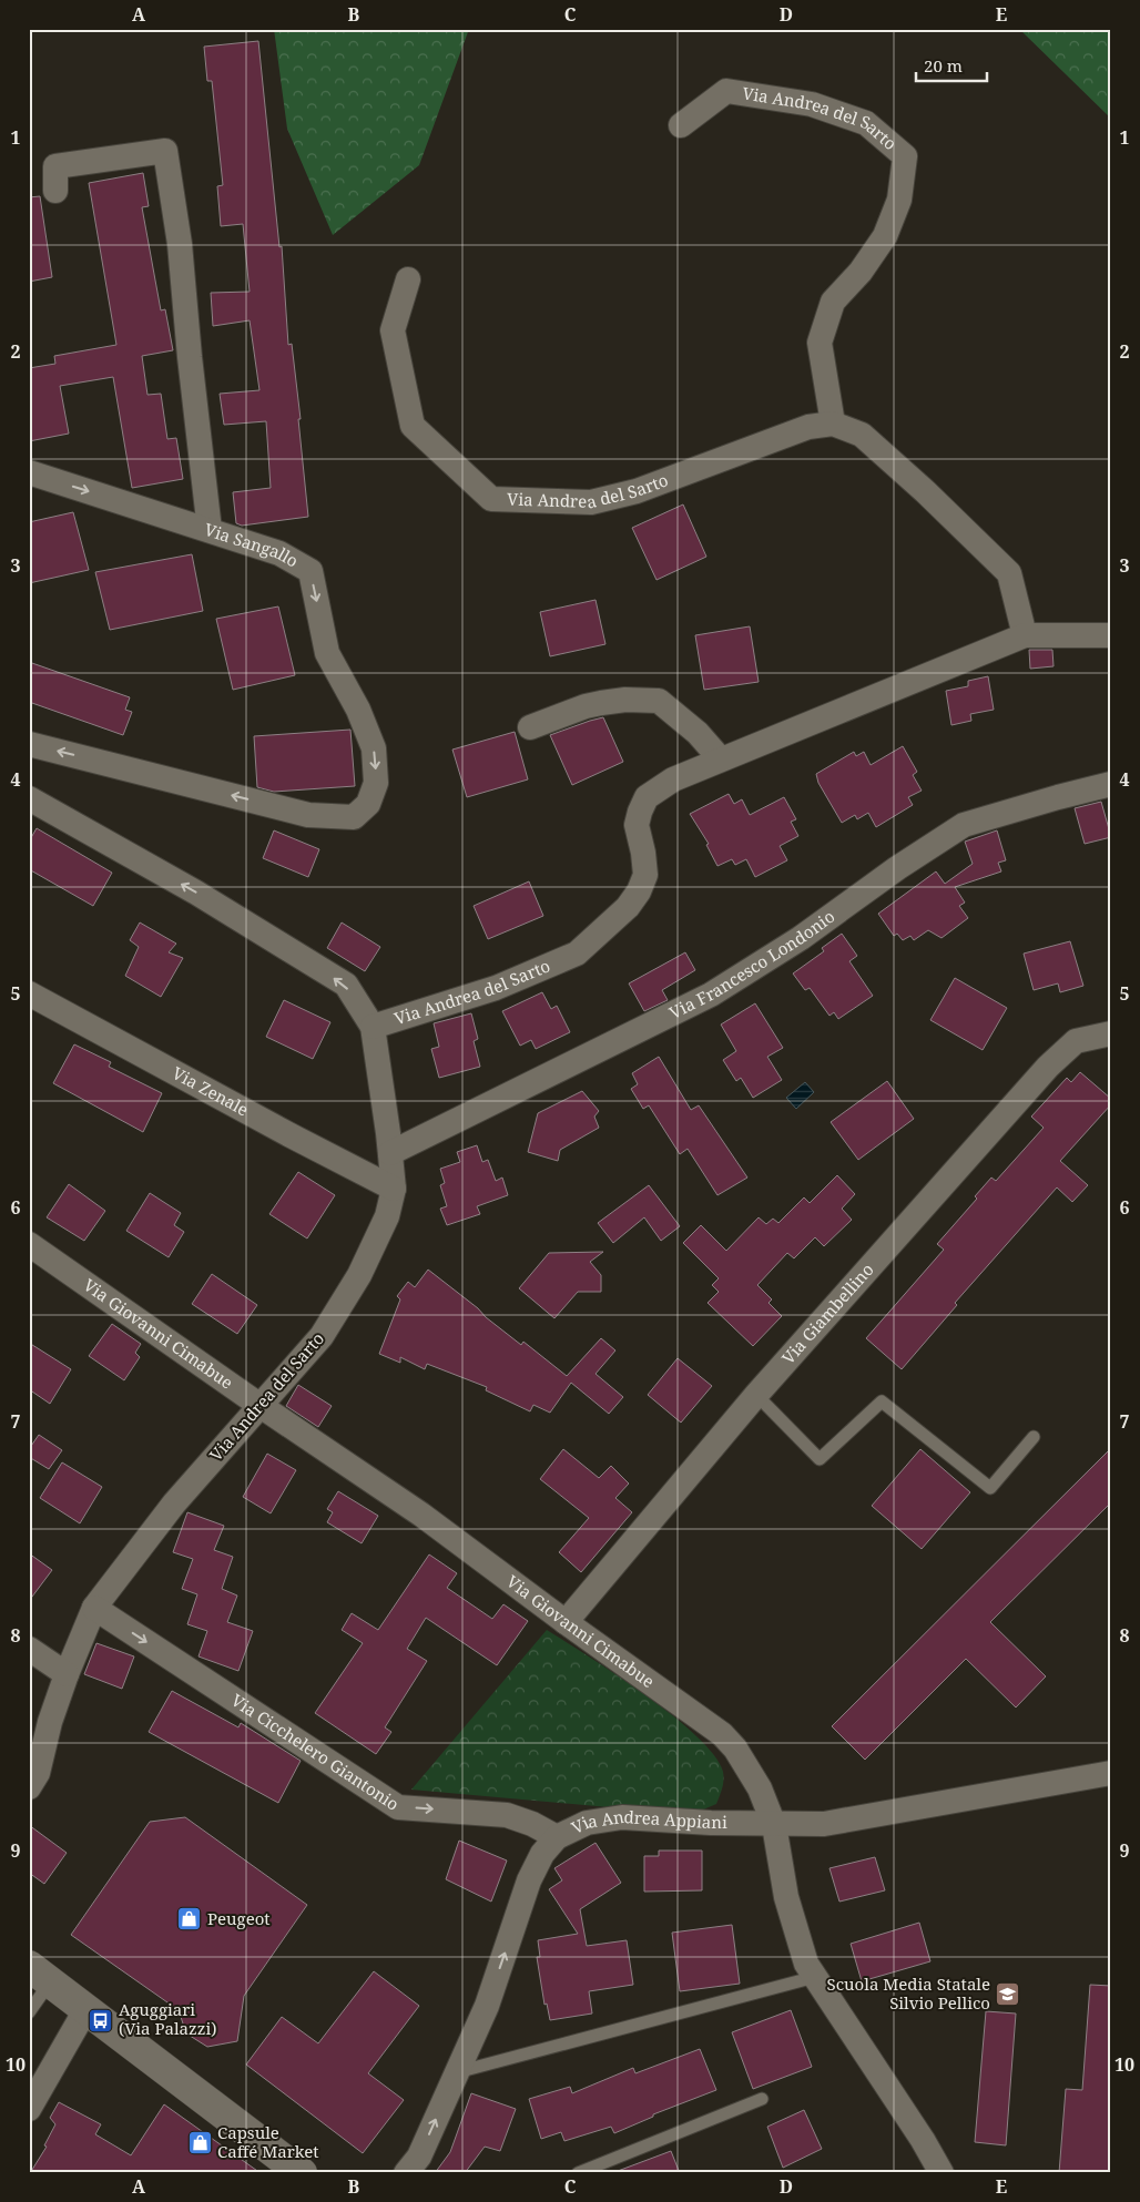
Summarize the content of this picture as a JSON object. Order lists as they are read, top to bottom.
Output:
{
  "streets": {
    "street": [
      "Via Andrea del Sarto",
      "Via Sangallo",
      "Via Francesco Londonio",
      "Via Zenale",
      "Via Giambellino",
      "Via Giovanni Cimabue",
      "Via Cicchelero Giantonio",
      "Via Andrea Appiani"
    ]
  },
  "crossings": [
    ["Via Andrea del Sarto", "Via Francesco Londonio"],
    ["Via Andrea del Sarto", "Via Zenale"],
    ["Via Andrea del Sarto", "Via Giovanni Cimabue"],
    ["Via Andrea del Sarto", "Via Cicchelero Giantonio"],
    ["Via Giambellino", "Via Giovanni Cimabue"],
    ["Via Giovanni Cimabue", "Via Andrea Appiani"],
    ["Via Cicchelero Giantonio", "Via Andrea Appiani"]
  ],
  "one_way": ["Via Cicchelero Giantonio", "Via Andrea Appiani"],
  "places": {
    "shop": ["Peugeot", "Capsule Caffé Market"],
    "school or university": ["Scuola Media Statale Silvio Pellico"],
    "bus stop": ["Aguggiari (Via Palazzi)"]
  },
  "scale_bar": "20 m",
  "grid": {
    "columns": [
      "A",
      "B",
      "C",
      "D",
      "E"
    ],
    "rows": [
      "1",
      "2",
      "3",
      "4",
      "5",
      "6",
      "7",
      "8",
      "9",
      "10"
    ]
  }
}
